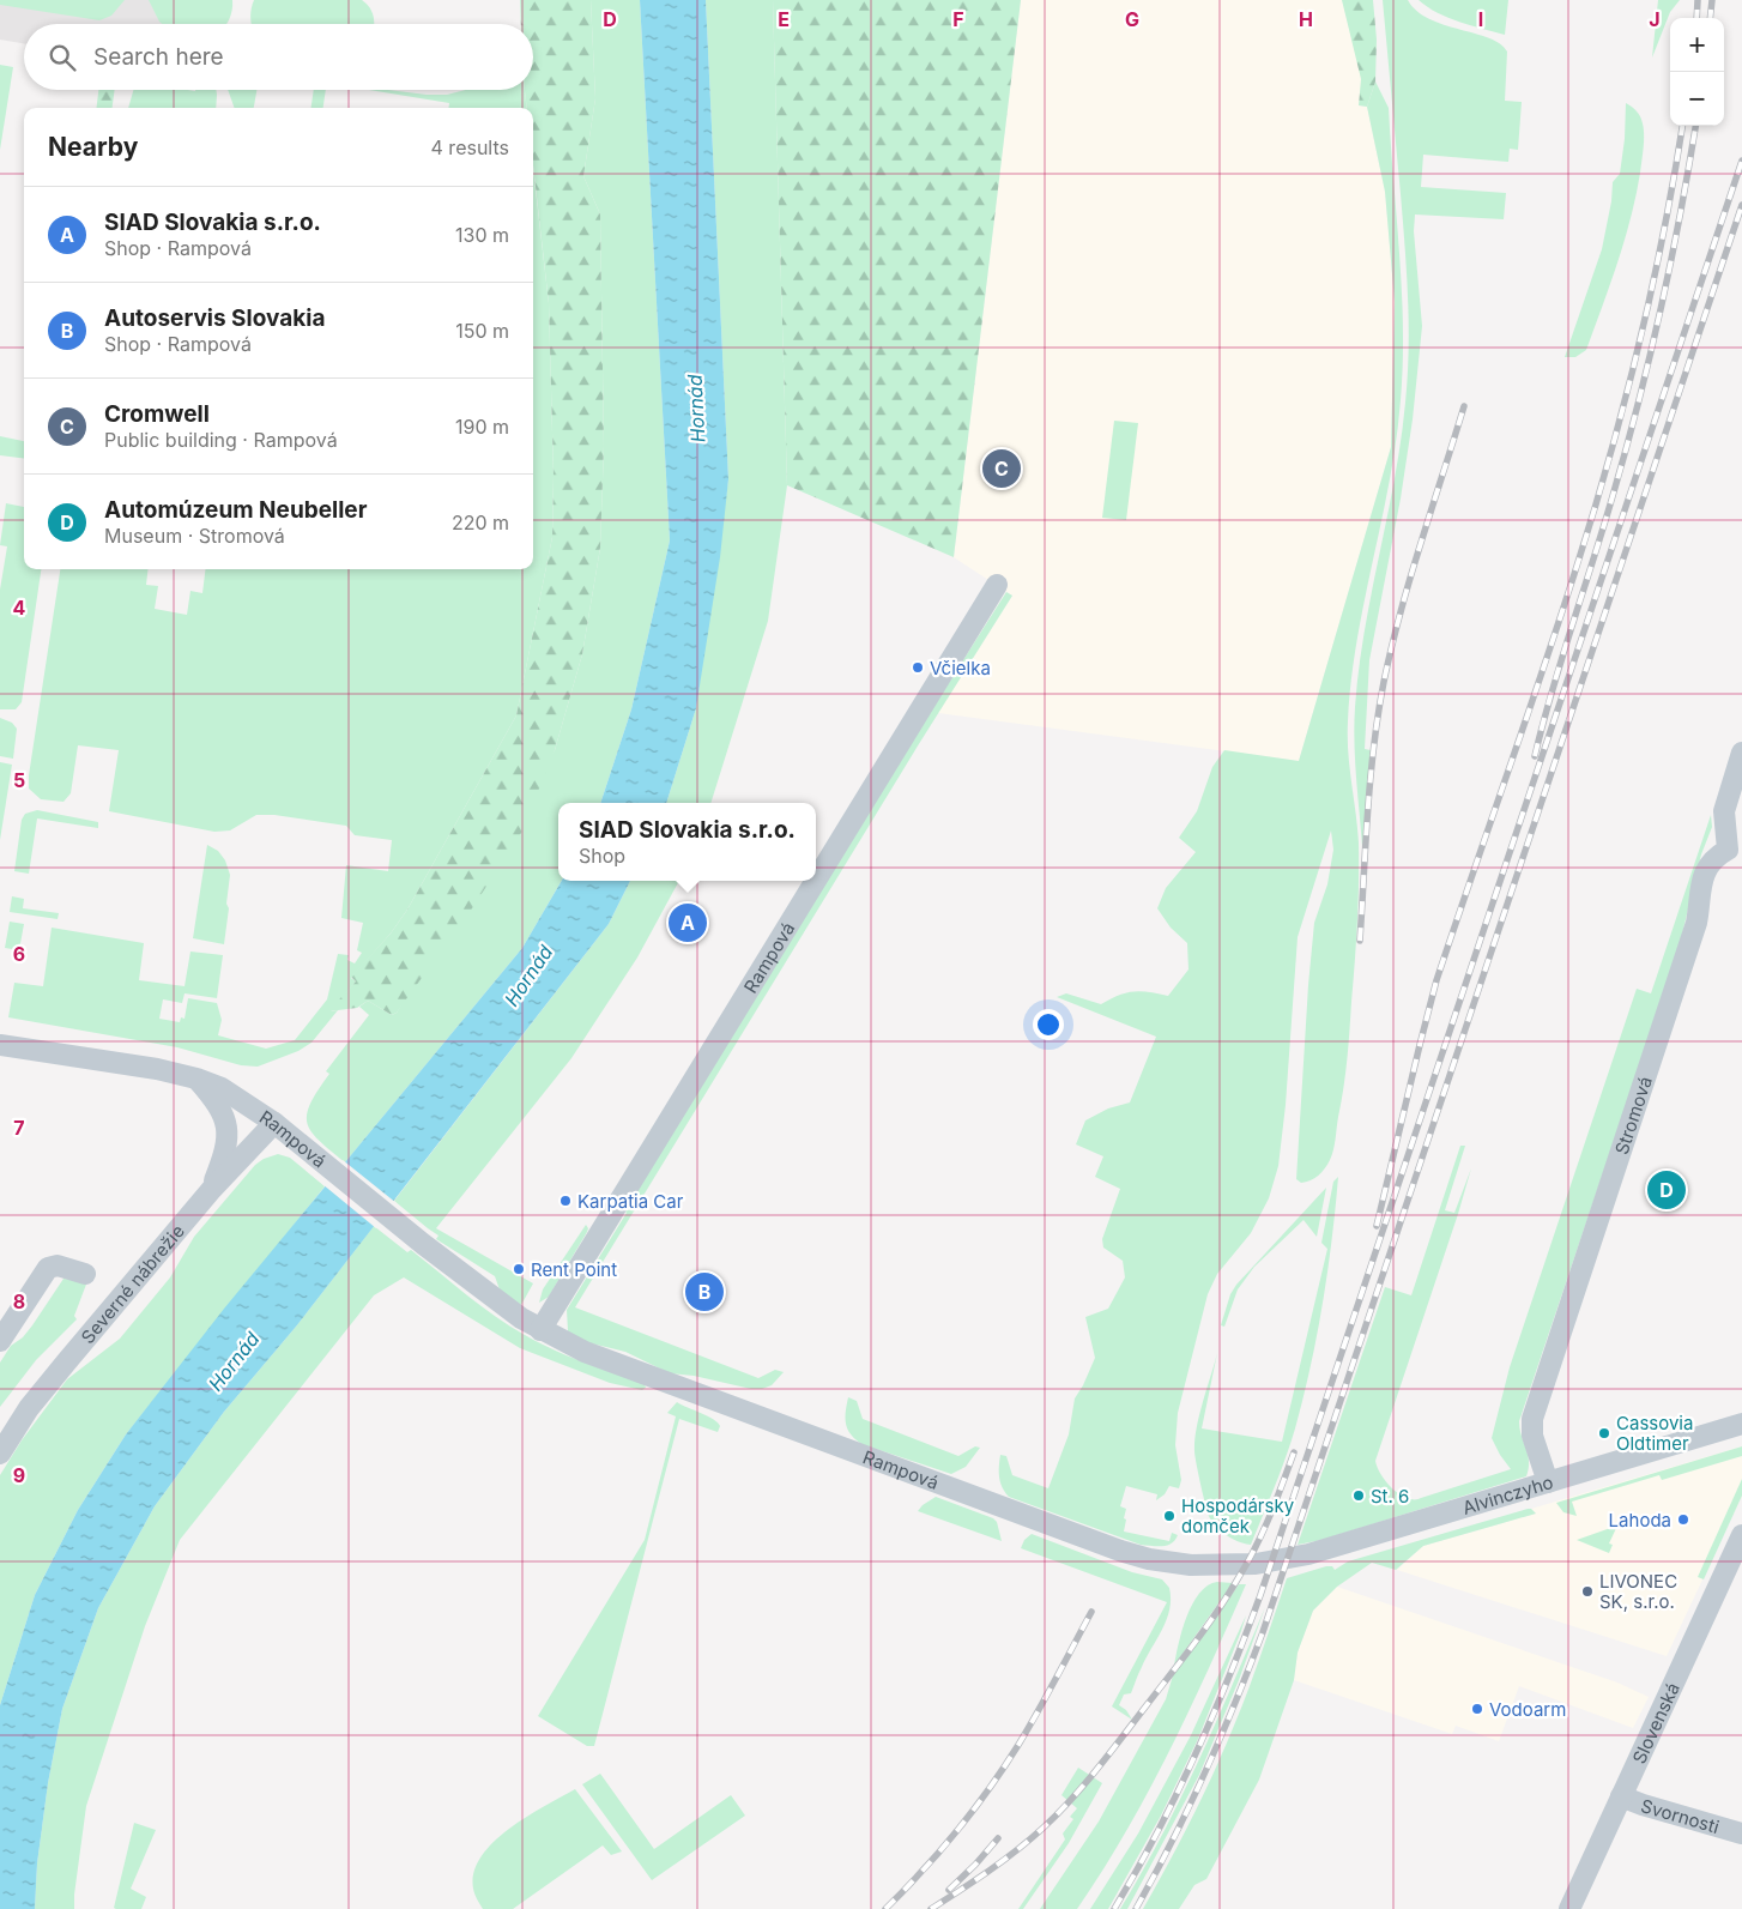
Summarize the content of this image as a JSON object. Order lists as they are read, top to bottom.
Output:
{
  "streets": {
    "street": [
      "Rampová",
      "Stromová",
      "Severné nábrežie",
      "Alvinczyho",
      "Slovenská",
      "Svornosti"
    ]
  },
  "crossings": [
    ["Rampová", "Severné nábrežie"],
    ["Rampová", "Alvinczyho"],
    ["Stromová", "Alvinczyho"],
    ["Slovenská", "Svornosti"]
  ],
  "water": ["Hornád"],
  "places": [
    "Včielka",
    "Karpatia Car",
    "Rent Point",
    "Cassovia Oldtimer",
    "St. 6",
    "Hospodársky domček",
    "Lahoda",
    "LIVONEC SK, s.r.o.",
    "Vodoarm"
  ],
  "page": {
    "map_buttons": ["+", "−"],
    "search": "Search here",
    "heading": ["Nearby", "4 results"],
    "list": [
      {
        "mark": "A",
        "name": "SIAD Slovakia s.r.o.",
        "note": "Shop · Rampová",
        "value": "130 m"
      },
      {
        "mark": "B",
        "name": "Autoservis Slovakia",
        "note": "Shop · Rampová",
        "value": "150 m"
      },
      {
        "mark": "C",
        "name": "Cromwell",
        "note": "Public building · Rampová",
        "value": "190 m"
      },
      {
        "mark": "D",
        "name": "Automúzeum Neubeller",
        "note": "Museum · Stromová",
        "value": "220 m"
      }
    ],
    "pins": [
      "C",
      "A",
      "D",
      "B"
    ],
    "popup": ["SIAD Slovakia s.r.o.", "Shop"]
  },
  "grid": {
    "columns": [
      "D",
      "E",
      "F",
      "G",
      "H",
      "I",
      "J"
    ],
    "rows": [
      "4",
      "5",
      "6",
      "7",
      "8",
      "9"
    ]
  }
}
